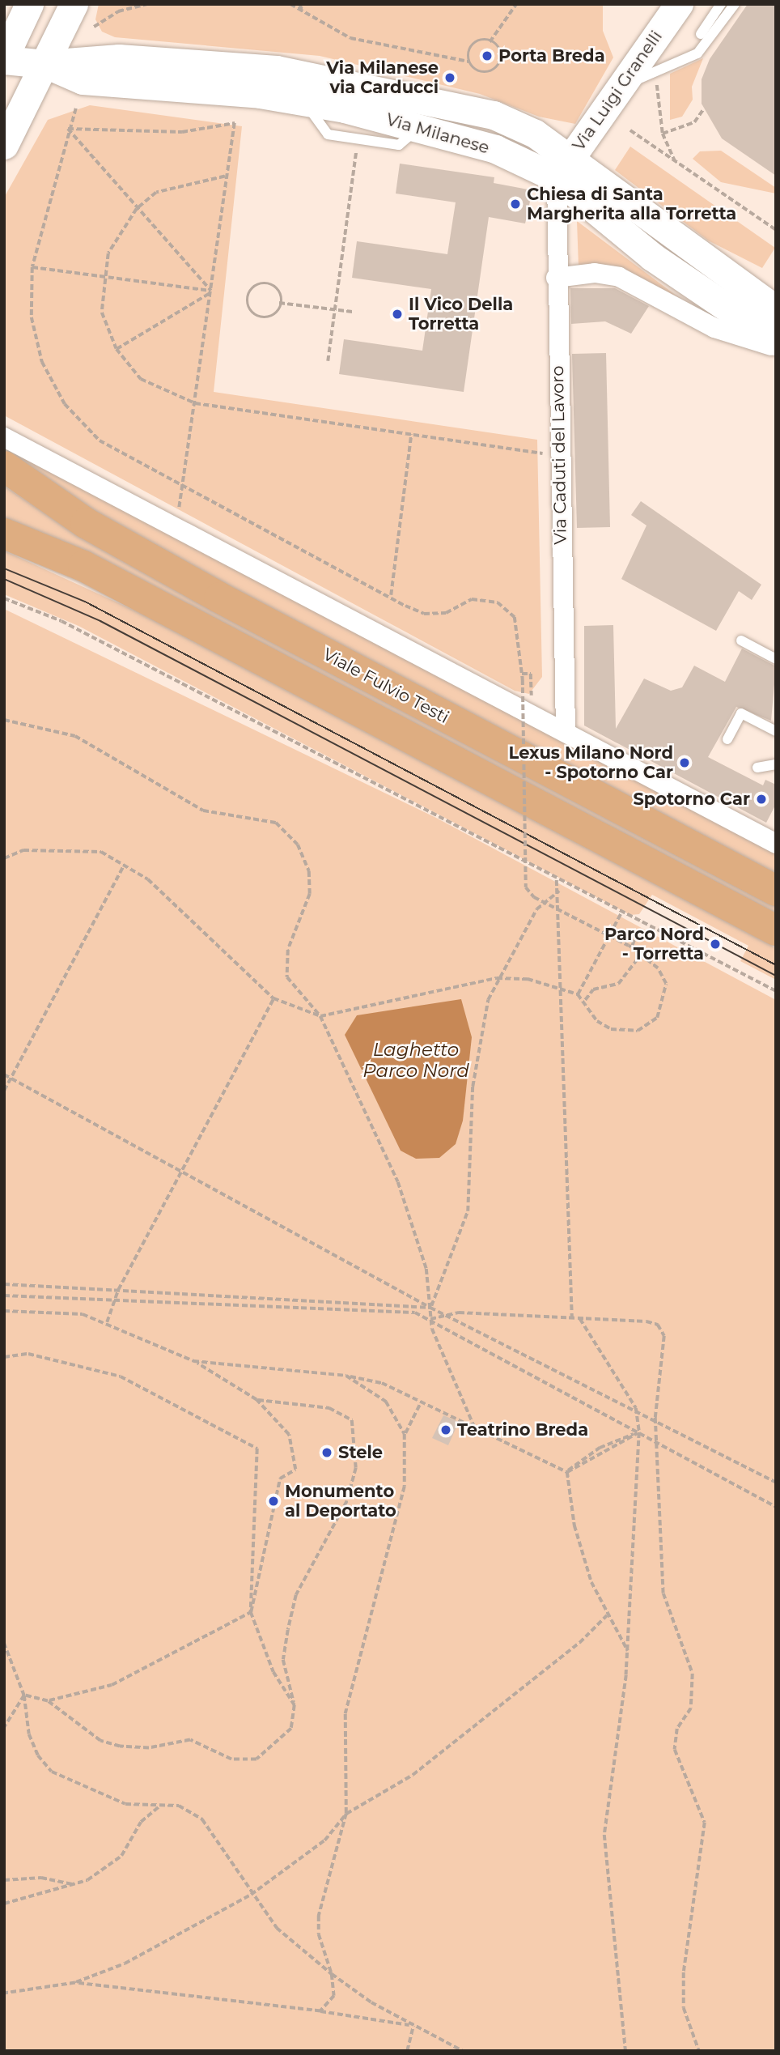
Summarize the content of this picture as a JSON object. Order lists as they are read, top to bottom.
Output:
{
  "streets": {
    "main road": ["Viale Fulvio Testi"],
    "street": ["Via Luigi Granelli", "Via Milanese", "Via Caduti del Lavoro"]
  },
  "crossings": [
    ["Via Luigi Granelli", "Via Milanese"],
    ["Via Luigi Granelli", "Via Caduti del Lavoro"],
    ["Via Milanese", "Via Caduti del Lavoro"]
  ],
  "water": ["Laghetto Parco Nord"],
  "places": [
    "Porta Breda",
    "Via Milanese via Carducci",
    "Chiesa di Santa Margherita alla Torretta",
    "Il Vico Della Torretta",
    "Lexus Milano Nord - Spotorno Car",
    "Spotorno Car",
    "Parco Nord - Torretta",
    "Teatrino Breda",
    "Stele",
    "Monumento al Deportato"
  ]
}
